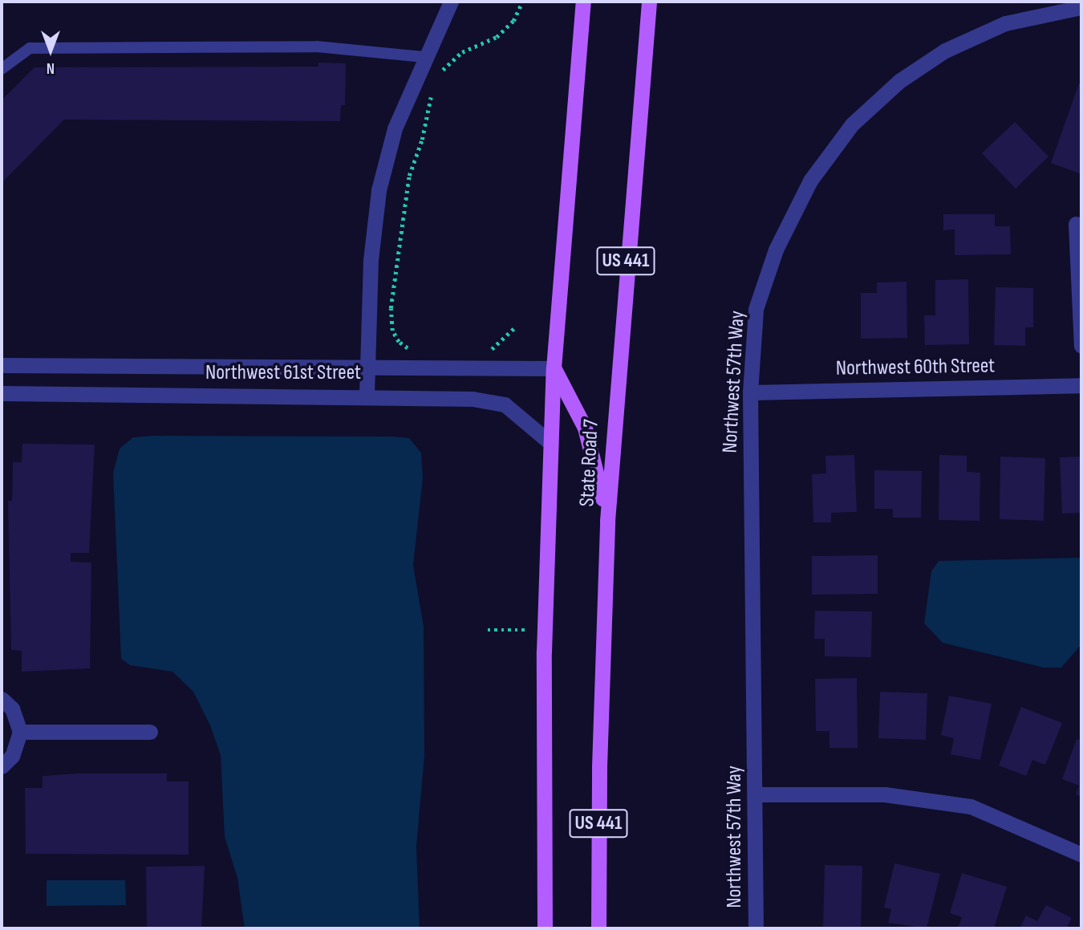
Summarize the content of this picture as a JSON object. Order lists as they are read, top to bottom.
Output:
{
  "streets": {
    "main road": ["US 441", "State Road 7"],
    "street": ["Northwest 60th Street", "Northwest 61st Street", "Northwest 57th Way"]
  },
  "crossings": [
    ["Northwest 60th Street", "Northwest 57th Way"],
    ["Northwest 61st Street", "State Road 7"]
  ],
  "north": "bottom"
}
